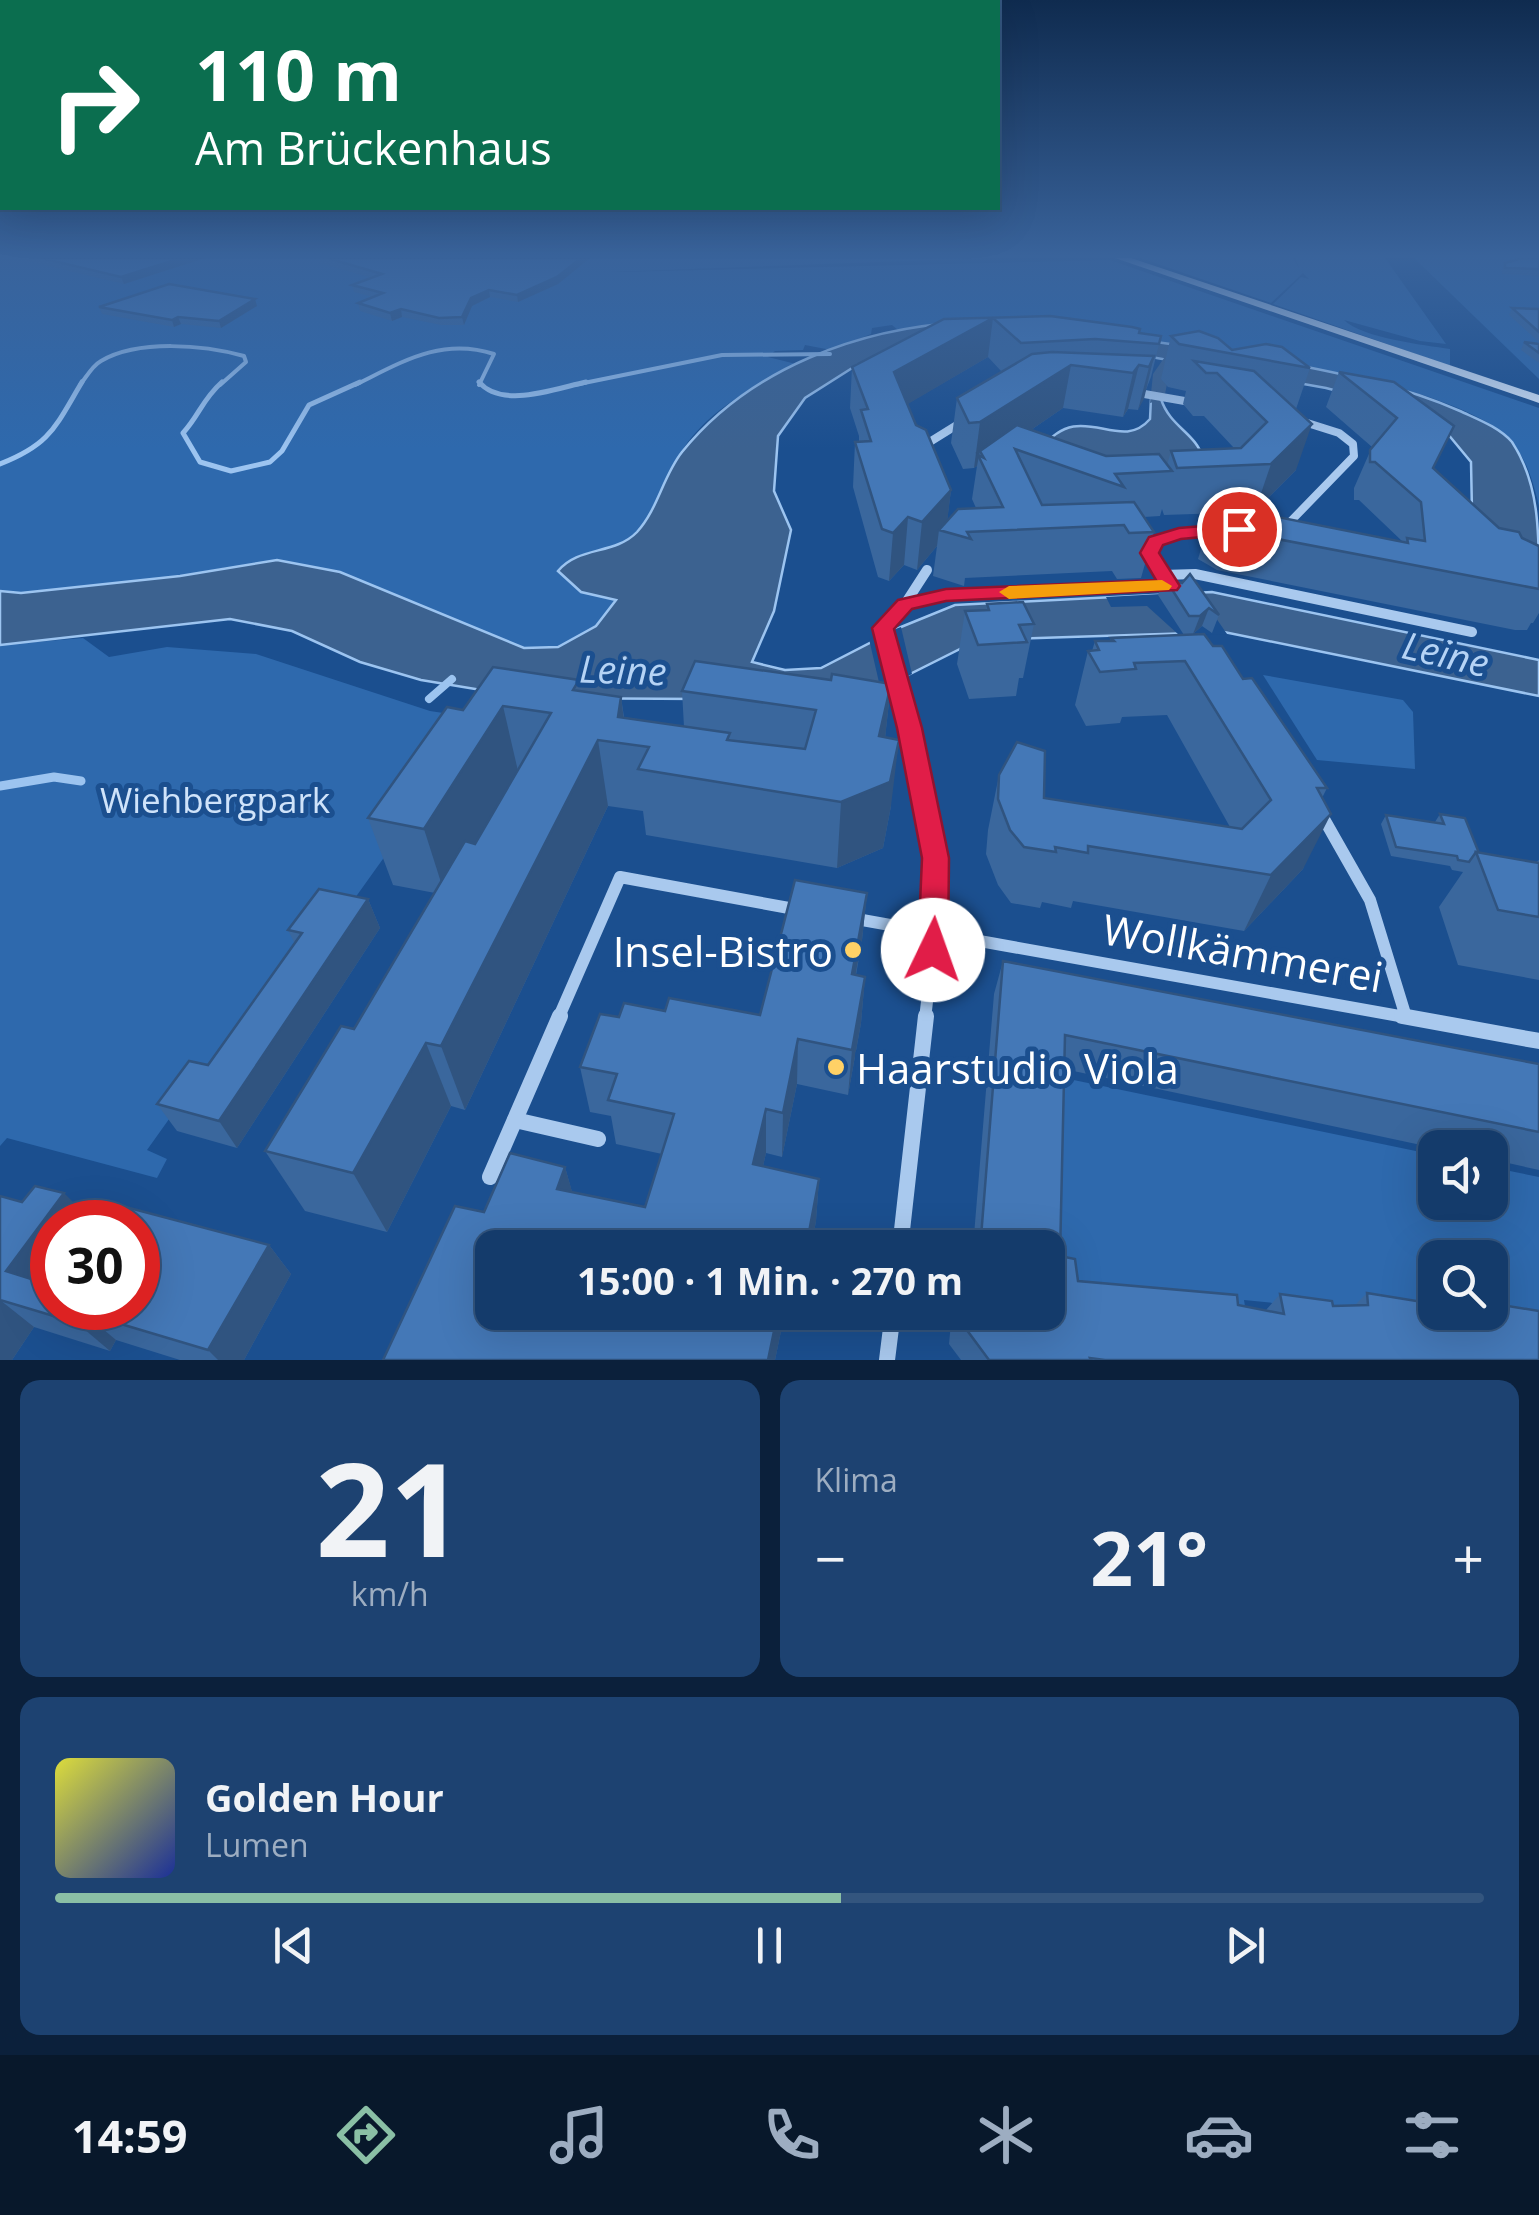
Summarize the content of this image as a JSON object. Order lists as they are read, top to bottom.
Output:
{
  "streets": {
    "street": ["Wollkämmerei"]
  },
  "water": ["Leine"],
  "parks": ["Wiehbergpark"],
  "places": ["Insel-Bistro", "Haarstudio Viola"],
  "page": {
    "turn": ["110 m", "Am Brückenhaus"],
    "limit": "30",
    "trip": "15:00 · 1 Min. · 270 m",
    "tile": [
      ["21", "km/h"],
      "Klima"
    ],
    "heat": ["−", "21°", "+"],
    "song": ["Golden Hour", "Lumen"],
    "tabs": "14:59"
  }
}
